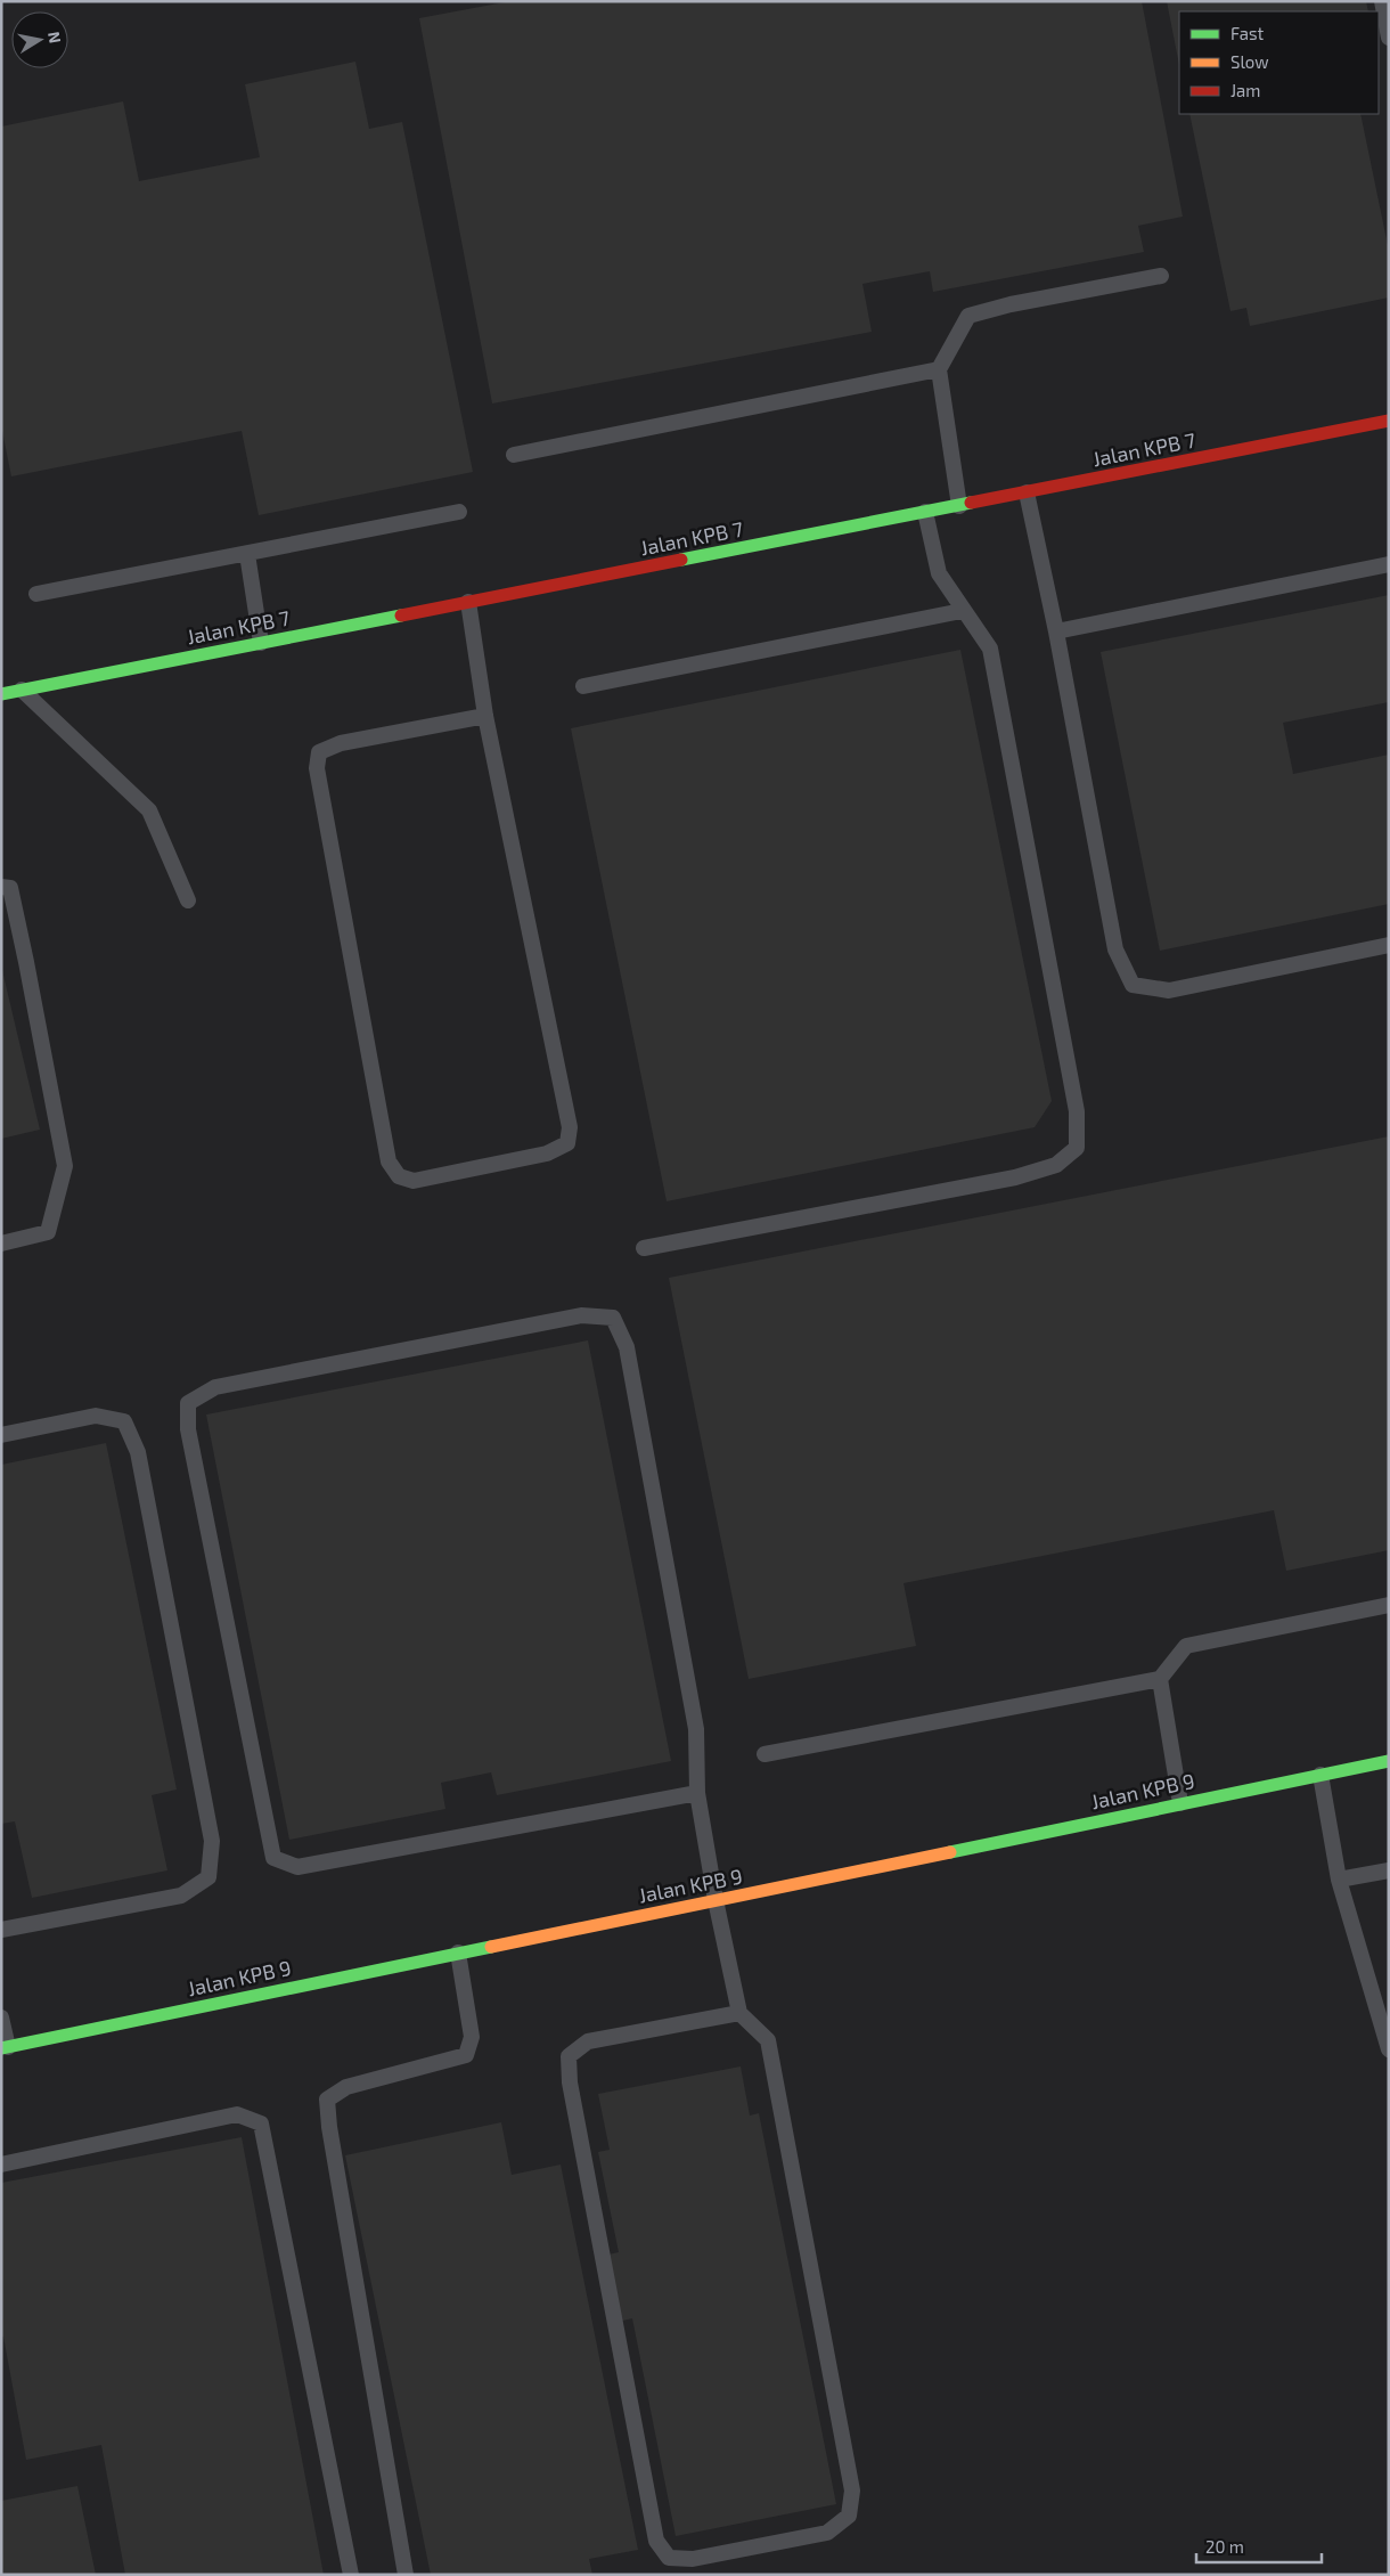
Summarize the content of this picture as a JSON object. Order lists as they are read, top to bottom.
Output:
{
  "streets": {
    "street": ["Jalan KPB 7", "Jalan KPB 9"]
  },
  "legend": ["Fast", "Slow", "Jam"],
  "scale_bar": "20 m",
  "north": "right"
}
